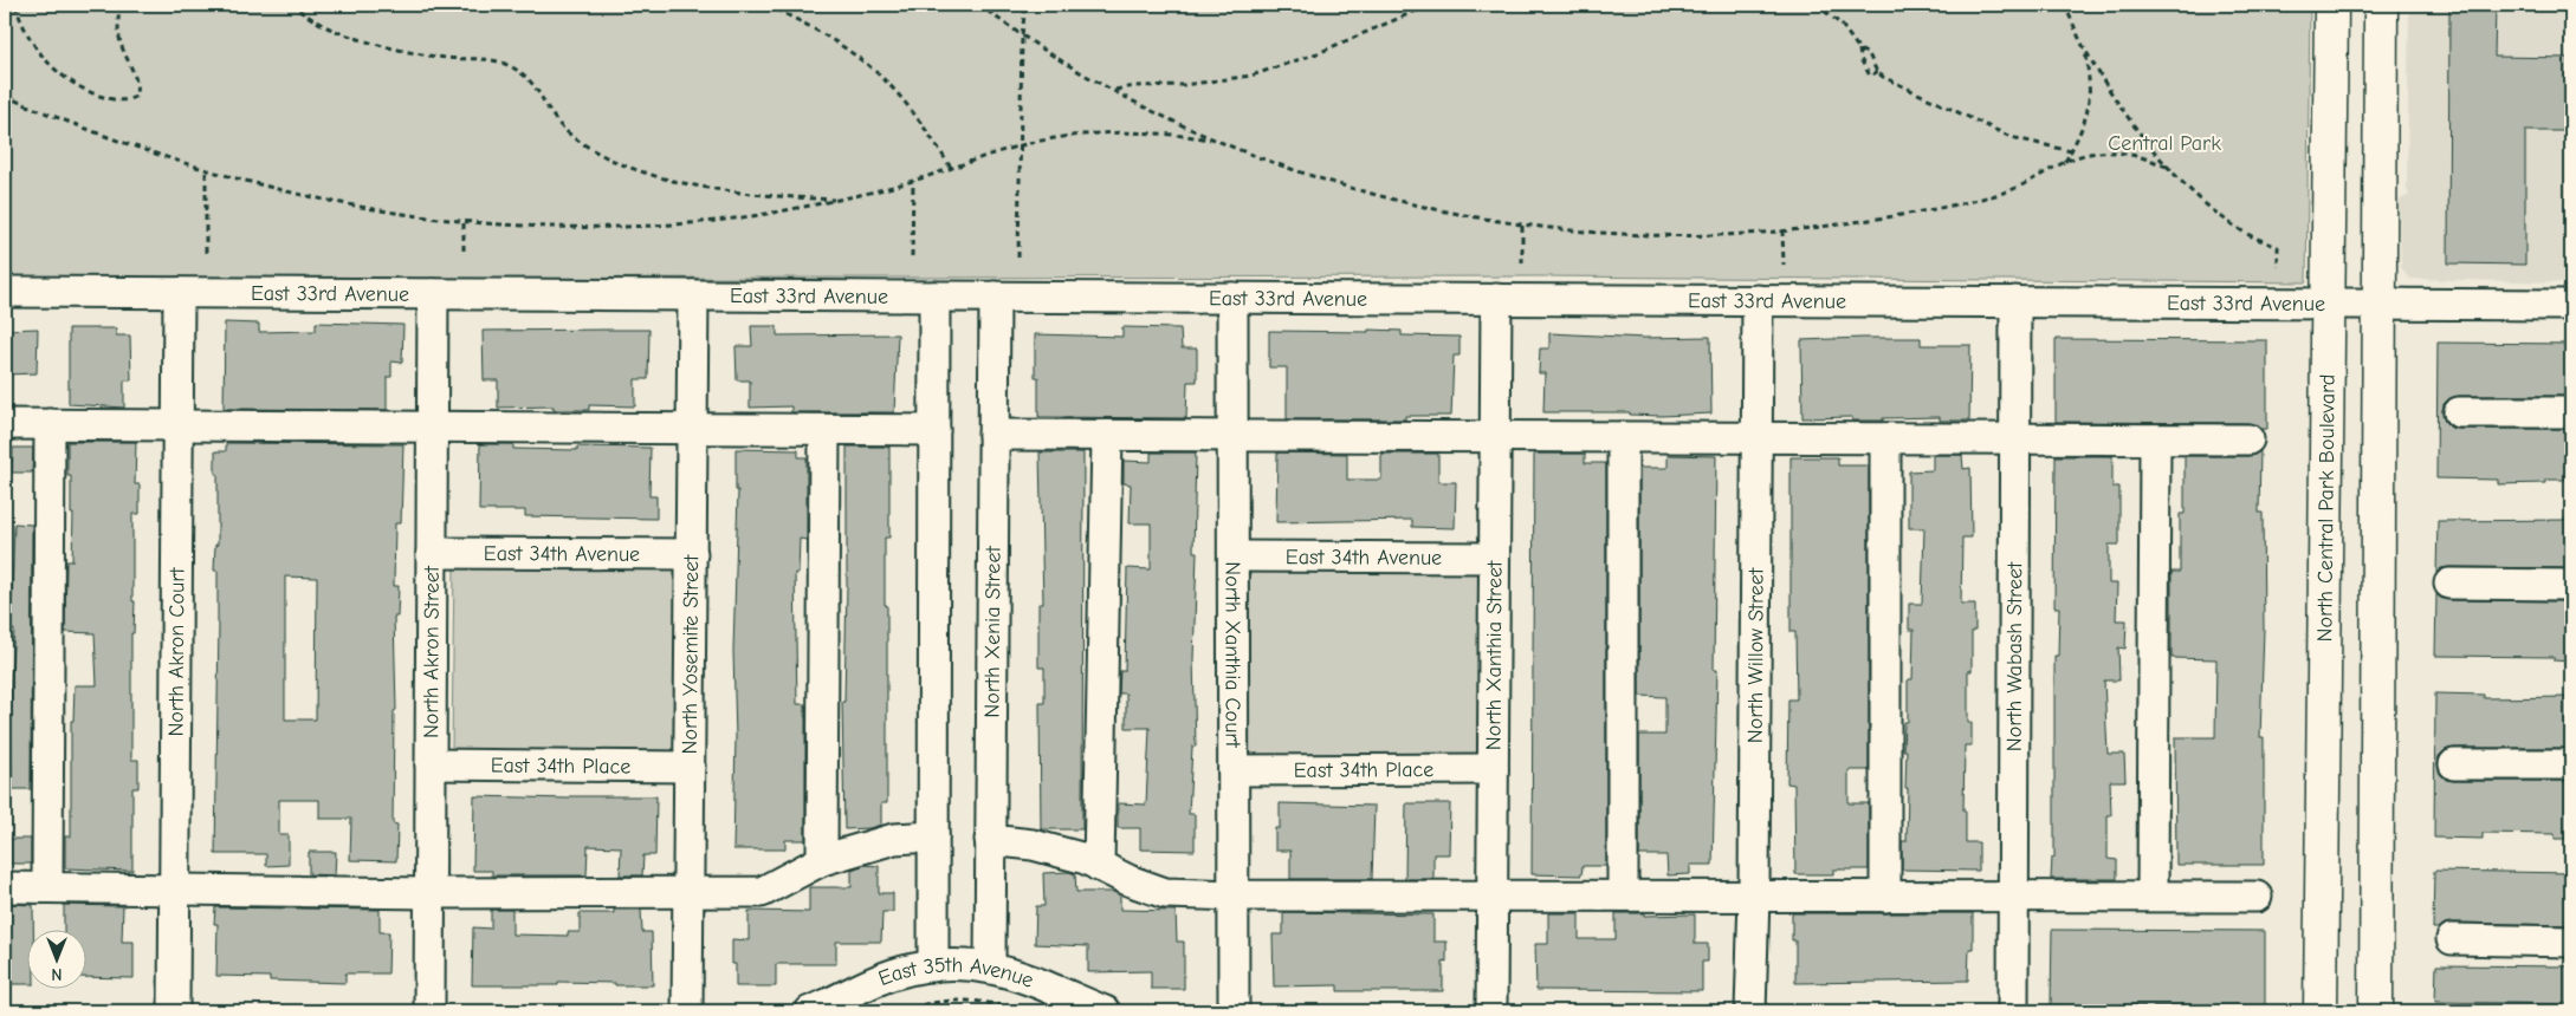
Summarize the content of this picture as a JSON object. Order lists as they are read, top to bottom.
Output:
{
  "streets": {
    "main road": ["North Central Park Boulevard"],
    "street": [
      "East 33rd Avenue",
      "East 34th Avenue",
      "North Xenia Street",
      "North Akron Court",
      "North Akron Street",
      "North Yosemite Street",
      "North Xanthia Court",
      "North Xanthia Street",
      "North Willow Street",
      "North Wabash Street",
      "East 34th Place",
      "East 35th Avenue"
    ]
  },
  "crossings": [
    ["East 33rd Avenue", "North Central Park Boulevard"],
    ["East 33rd Avenue", "North Xenia Street"],
    ["East 33rd Avenue", "North Akron Court"],
    ["East 33rd Avenue", "North Akron Street"],
    ["East 33rd Avenue", "North Yosemite Street"],
    ["East 33rd Avenue", "North Xanthia Court"],
    ["East 33rd Avenue", "North Xanthia Street"],
    ["East 33rd Avenue", "North Willow Street"],
    ["East 33rd Avenue", "North Wabash Street"],
    ["East 34th Avenue", "North Akron Street"],
    ["East 34th Avenue", "North Yosemite Street"],
    ["East 34th Avenue", "North Xanthia Court"],
    ["East 34th Avenue", "North Xanthia Street"],
    ["North Xenia Street", "East 35th Avenue"],
    ["North Akron Street", "East 34th Place"],
    ["North Yosemite Street", "East 34th Place"],
    ["North Xanthia Court", "East 34th Place"],
    ["North Xanthia Street", "East 34th Place"]
  ],
  "parks": ["Central Park"],
  "north": "bottom"
}
